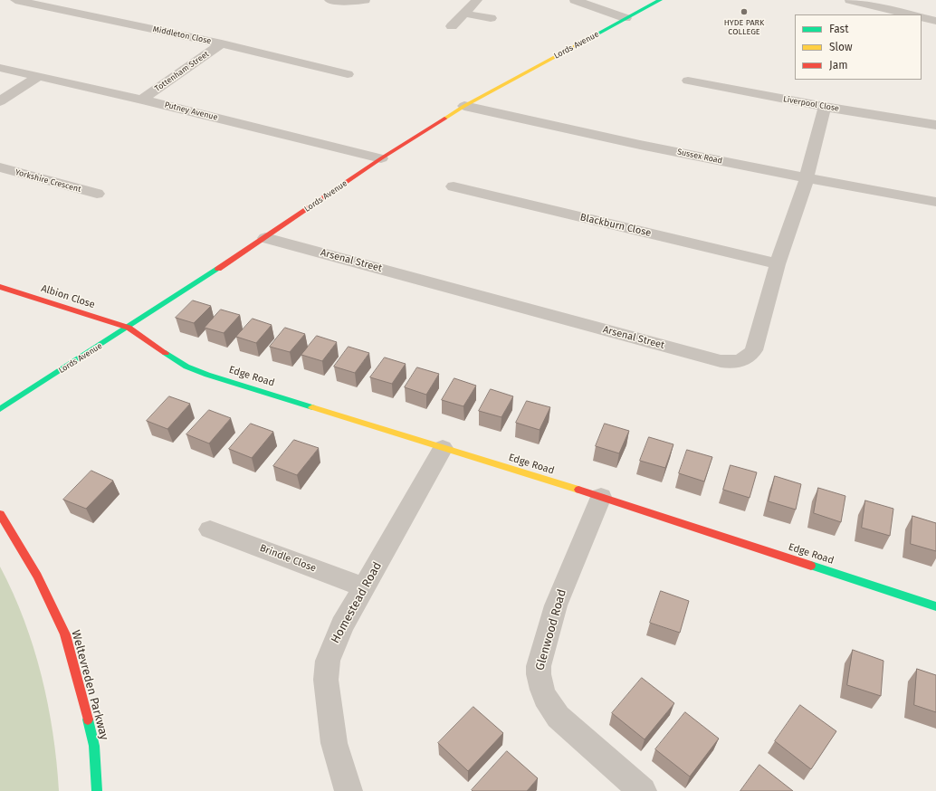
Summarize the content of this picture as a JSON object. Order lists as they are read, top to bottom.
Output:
{
  "streets": {
    "street": [
      "Middleton Close",
      "Lords Avenue",
      "Tottenham Street",
      "Liverpool Close",
      "Putney Avenue",
      "Sussex Road",
      "Yorkshire Crescent",
      "Blackburn Close",
      "Arsenal Street",
      "Albion Close",
      "Edge Road",
      "Brindle Close",
      "Homestead Road",
      "Glenwood Road",
      "Weltevreden Parkway"
    ]
  },
  "crossings": [
    ["Middleton Close", "Tottenham Street"],
    ["Lords Avenue", "Putney Avenue"],
    ["Lords Avenue", "Sussex Road"],
    ["Lords Avenue", "Arsenal Street"],
    ["Lords Avenue", "Albion Close"],
    ["Lords Avenue", "Edge Road"],
    ["Tottenham Street", "Putney Avenue"],
    ["Liverpool Close", "Arsenal Street"],
    ["Sussex Road", "Arsenal Street"],
    ["Blackburn Close", "Arsenal Street"],
    ["Albion Close", "Edge Road"],
    ["Edge Road", "Homestead Road"],
    ["Edge Road", "Glenwood Road"],
    ["Brindle Close", "Homestead Road"]
  ],
  "places": ["HYDE PARK COLLEGE"],
  "legend": ["Fast", "Slow", "Jam"]
}
